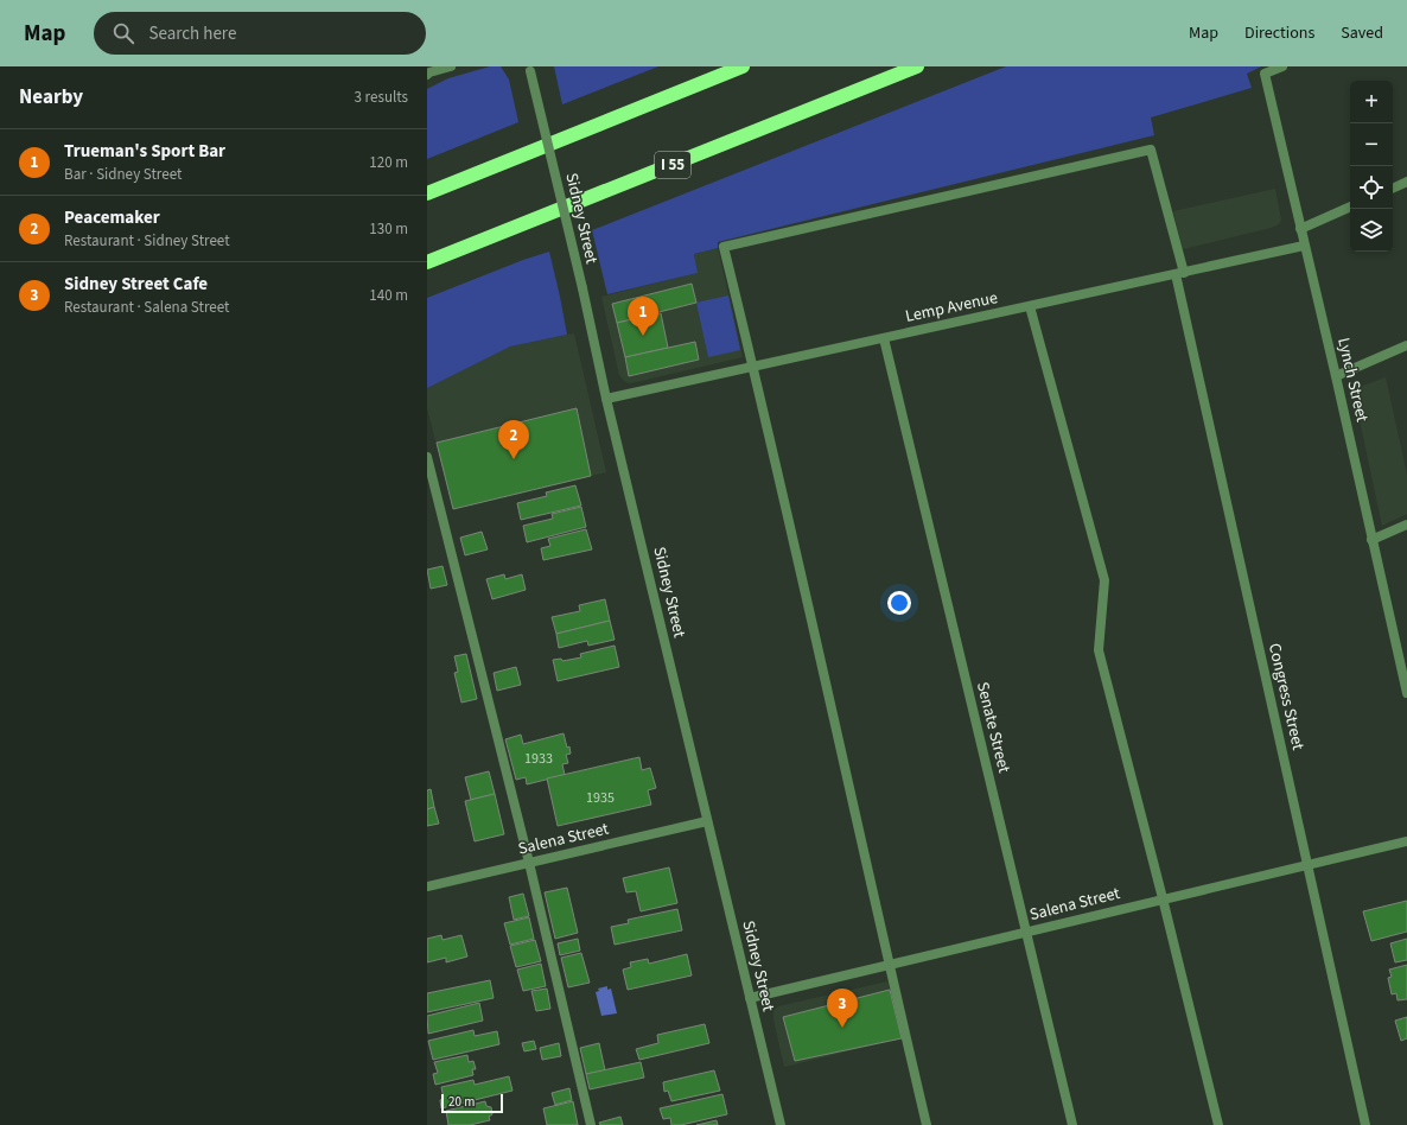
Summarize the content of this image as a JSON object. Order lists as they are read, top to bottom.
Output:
{
  "streets": {
    "highway": ["I 55"],
    "street": [
      "Sidney Street",
      "Lemp Avenue",
      "Lynch Street",
      "Congress Street",
      "Senate Street",
      "Salena Street"
    ]
  },
  "crossings": [
    ["Sidney Street", "Lemp Avenue"],
    ["Sidney Street", "Salena Street"],
    ["Lemp Avenue", "Lynch Street"],
    ["Lemp Avenue", "Congress Street"],
    ["Lemp Avenue", "Senate Street"],
    ["Congress Street", "Salena Street"],
    ["Senate Street", "Salena Street"]
  ],
  "house_numbers": ["1933", "1935"],
  "scale_bar": "20 m",
  "page": {
    "header": "Map",
    "search": "Search here",
    "nav": ["Map", "Directions", "Saved"],
    "heading": ["Nearby", "3 results"],
    "map_buttons": ["+", "−"],
    "list": [
      {
        "mark": "1",
        "name": "Trueman's Sport Bar",
        "note": "Bar · Sidney Street",
        "value": "120 m"
      },
      {
        "mark": "2",
        "name": "Peacemaker",
        "note": "Restaurant · Sidney Street",
        "value": "130 m"
      },
      {
        "mark": "3",
        "name": "Sidney Street Cafe",
        "note": "Restaurant · Salena Street",
        "value": "140 m"
      }
    ],
    "pins": ["1", "2", "3"],
    "scale": "20 m"
  }
}
